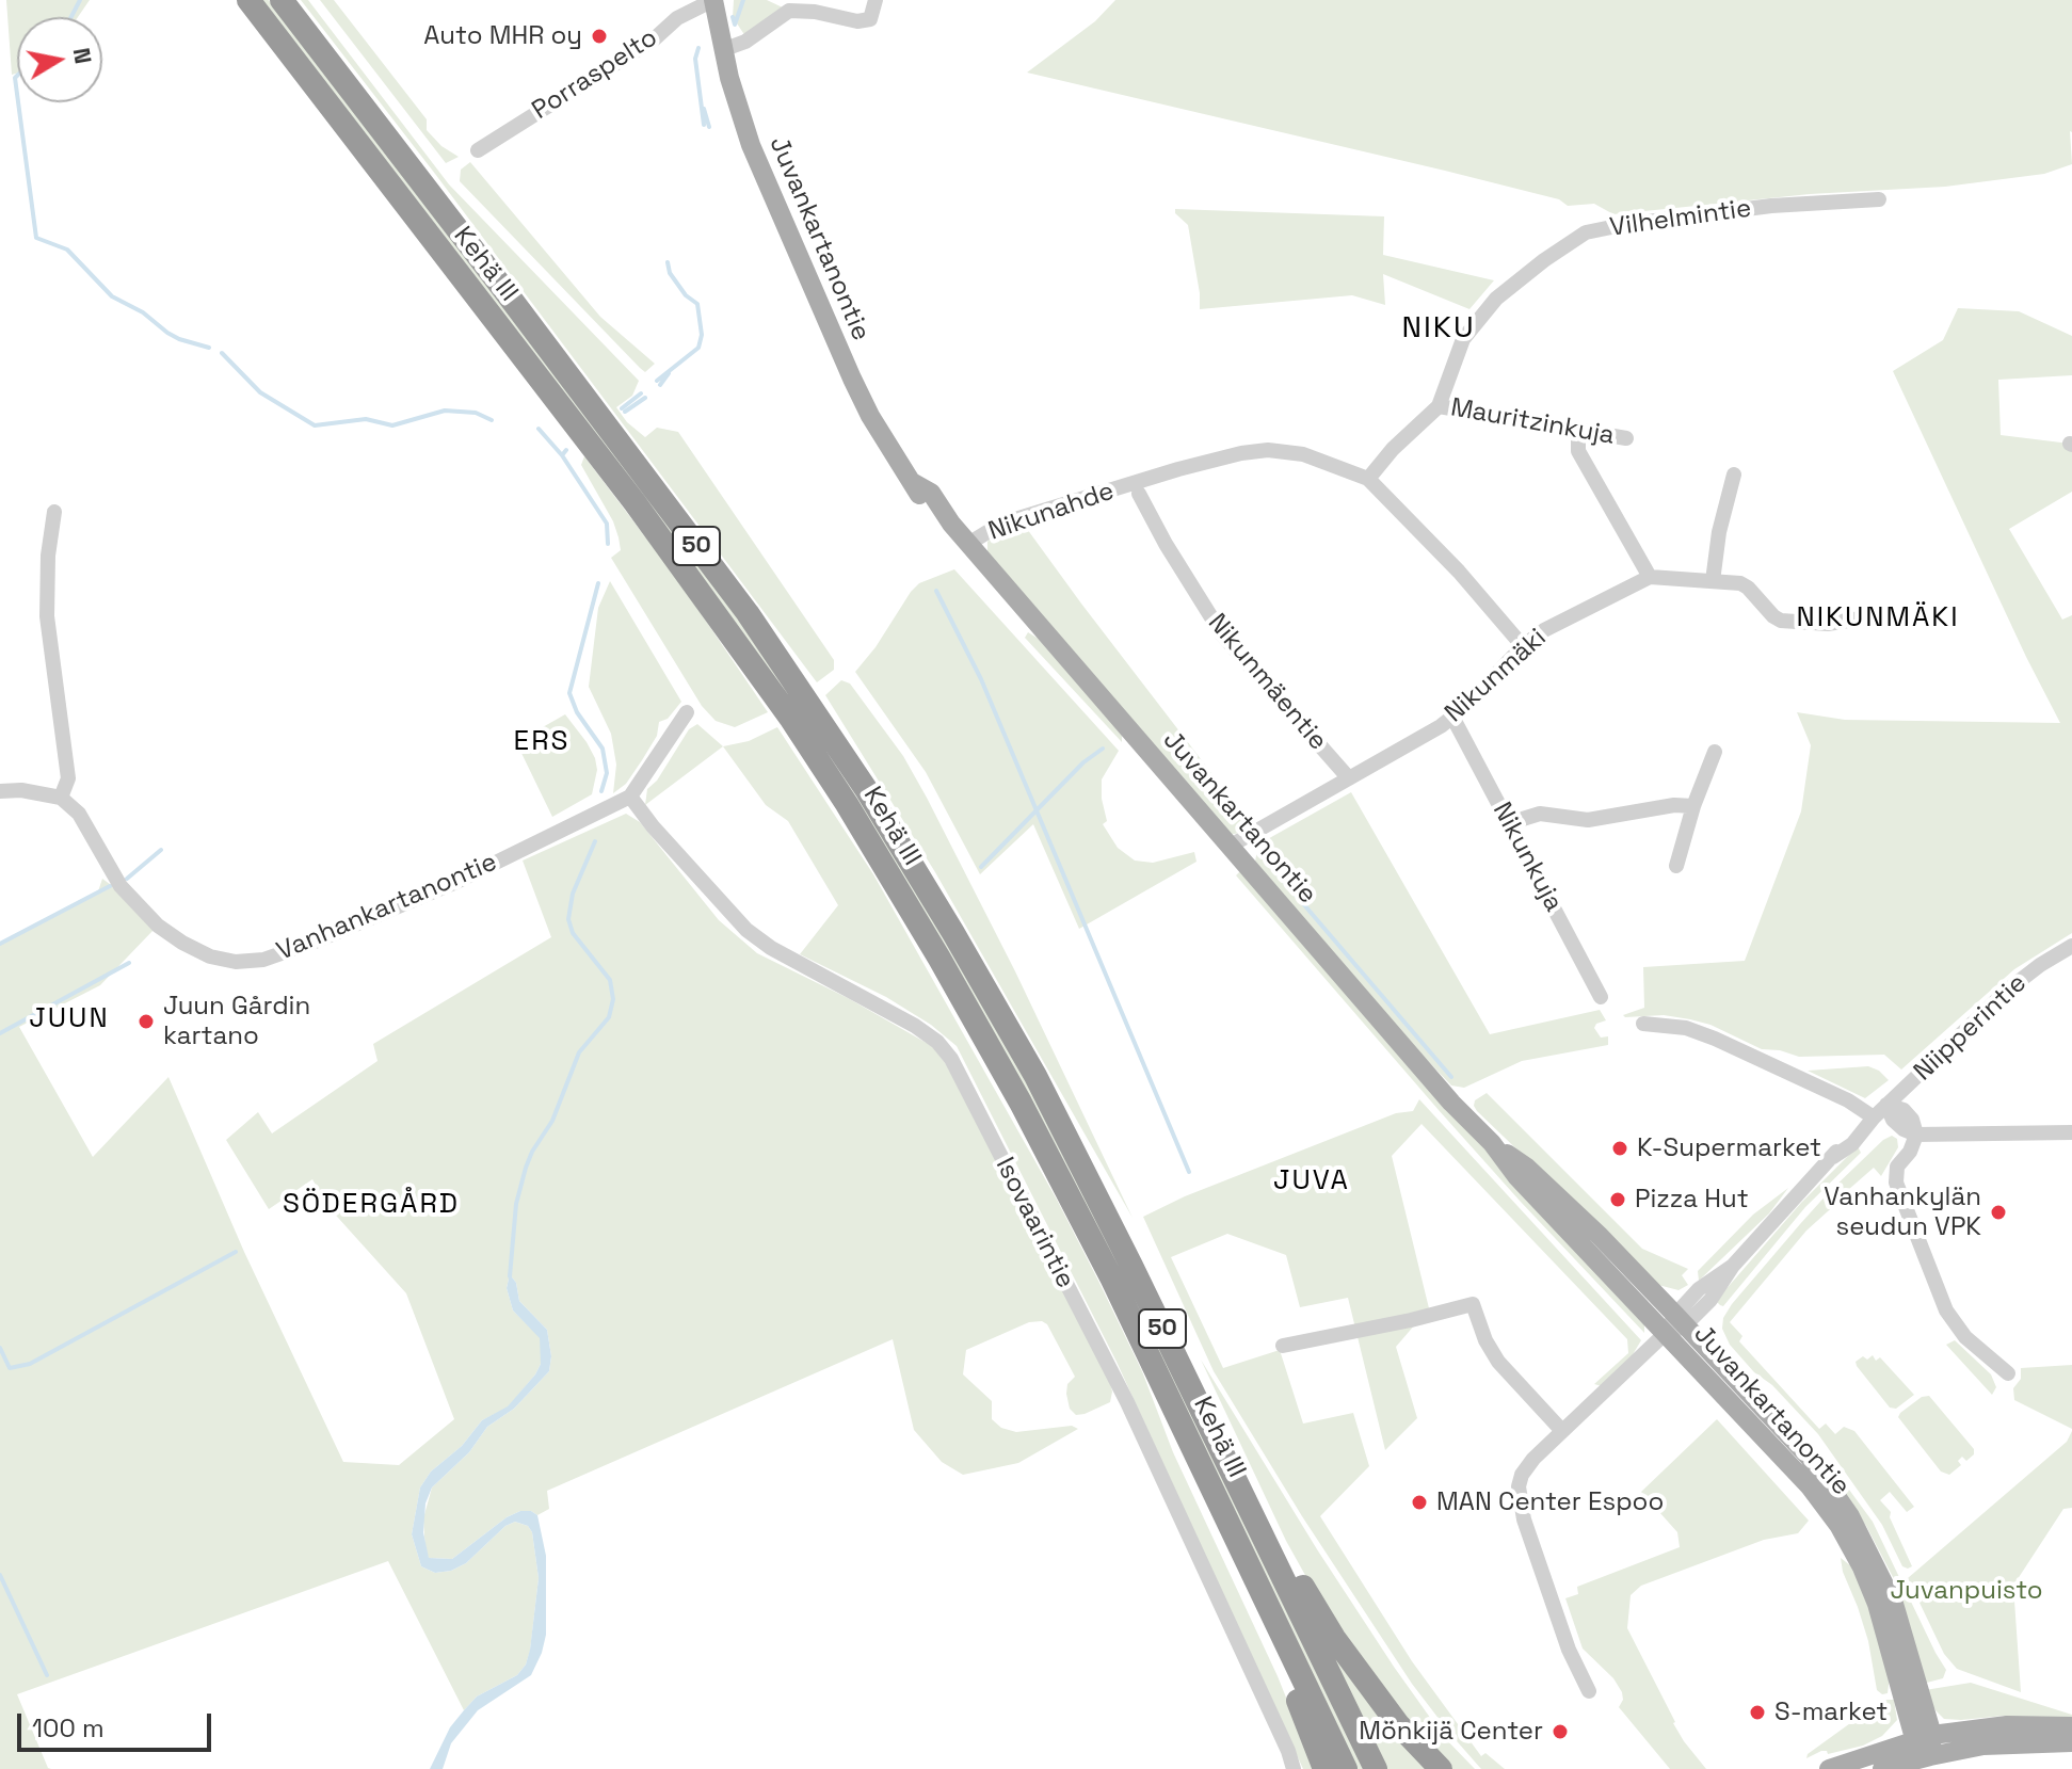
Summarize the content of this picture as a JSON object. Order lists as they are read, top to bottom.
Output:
{
  "streets": {
    "highway": ["Kehä III", "50"],
    "main road": ["Juvankartanontie"],
    "street": [
      "Porraspelto",
      "Vilhelmintie",
      "Mauritzinkuja",
      "Nikunahde",
      "Nikunmäki",
      "Nikunmäentie",
      "Nikunkuja",
      "Vanhankartanontie",
      "Niipperintie",
      "Isovaarintie"
    ]
  },
  "crossings": [
    ["Porraspelto", "Juvankartanontie"],
    ["Vilhelmintie", "Mauritzinkuja"],
    ["Vilhelmintie", "Nikunahde"],
    ["Juvankartanontie", "Nikunahde"],
    ["Juvankartanontie", "Nikunmäki"],
    ["Juvankartanontie", "Niipperintie"],
    ["Nikunahde", "Nikunmäentie"],
    ["Nikunmäki", "Nikunmäentie"],
    ["Nikunmäki", "Nikunkuja"],
    ["Vanhankartanontie", "Isovaarintie"]
  ],
  "districts": [
    "NIKU",
    "NIKUNMÄKI",
    "ERS",
    "JUUN",
    "JUVA",
    "SÖDERGÅRD"
  ],
  "parks": ["Juvanpuisto"],
  "places": [
    "Auto MHR oy",
    "Juun Gårdin kartano",
    "K-Supermarket",
    "Pizza Hut",
    "Vanhankylän seudun VPK",
    "MAN Center Espoo",
    "S-market",
    "Mönkijä Center"
  ],
  "scale_bar": "100 m",
  "north": "right"
}
